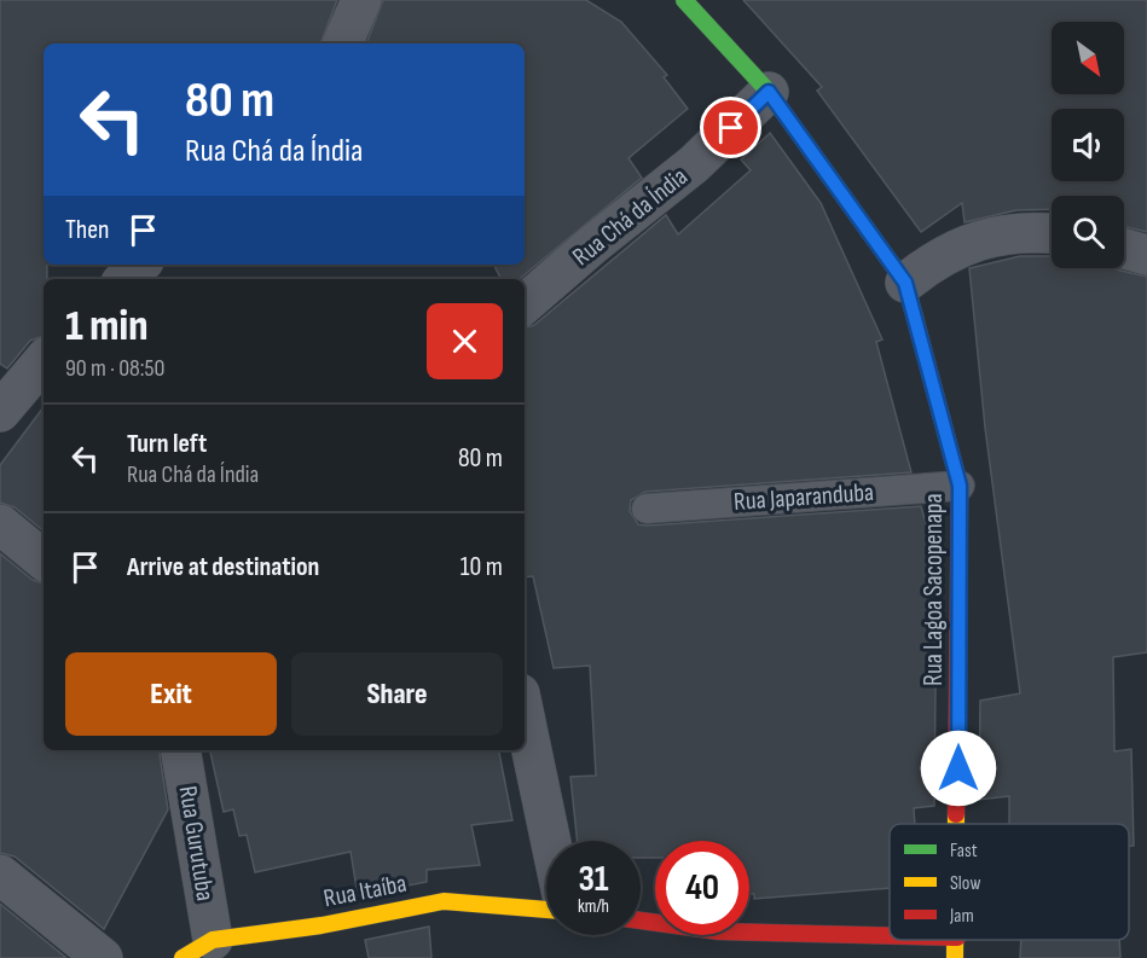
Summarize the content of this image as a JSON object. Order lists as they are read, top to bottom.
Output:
{
  "streets": {
    "street": [
      "Rua Chá da Índia",
      "Rua Lagoa Sacopenapa",
      "Rua Gurutuba",
      "Rua Itaíba"
    ],
    "lane": ["Rua Japaranduba"]
  },
  "crossings": [
    ["Rua Chá da Índia", "Rua Lagoa Sacopenapa"],
    ["Rua Japaranduba", "Rua Lagoa Sacopenapa"],
    ["Rua Gurutuba", "Rua Itaíba"]
  ],
  "legend": ["Fast", "Slow", "Jam"],
  "north": "bottom right",
  "page": {
    "turn": ["80 m", "Rua Chá da Índia"],
    "then": "Then",
    "heading": ["1 min", "90 m · 08:50"],
    "list": [
      {
        "name": "Turn left",
        "note": "Rua Chá da Índia",
        "value": "80 m"
      },
      {
        "name": "Arrive at destination",
        "value": "10 m"
      }
    ],
    "buttons": ["Exit", "Share"],
    "speed": "31 km/h",
    "limit": "40"
  }
}
